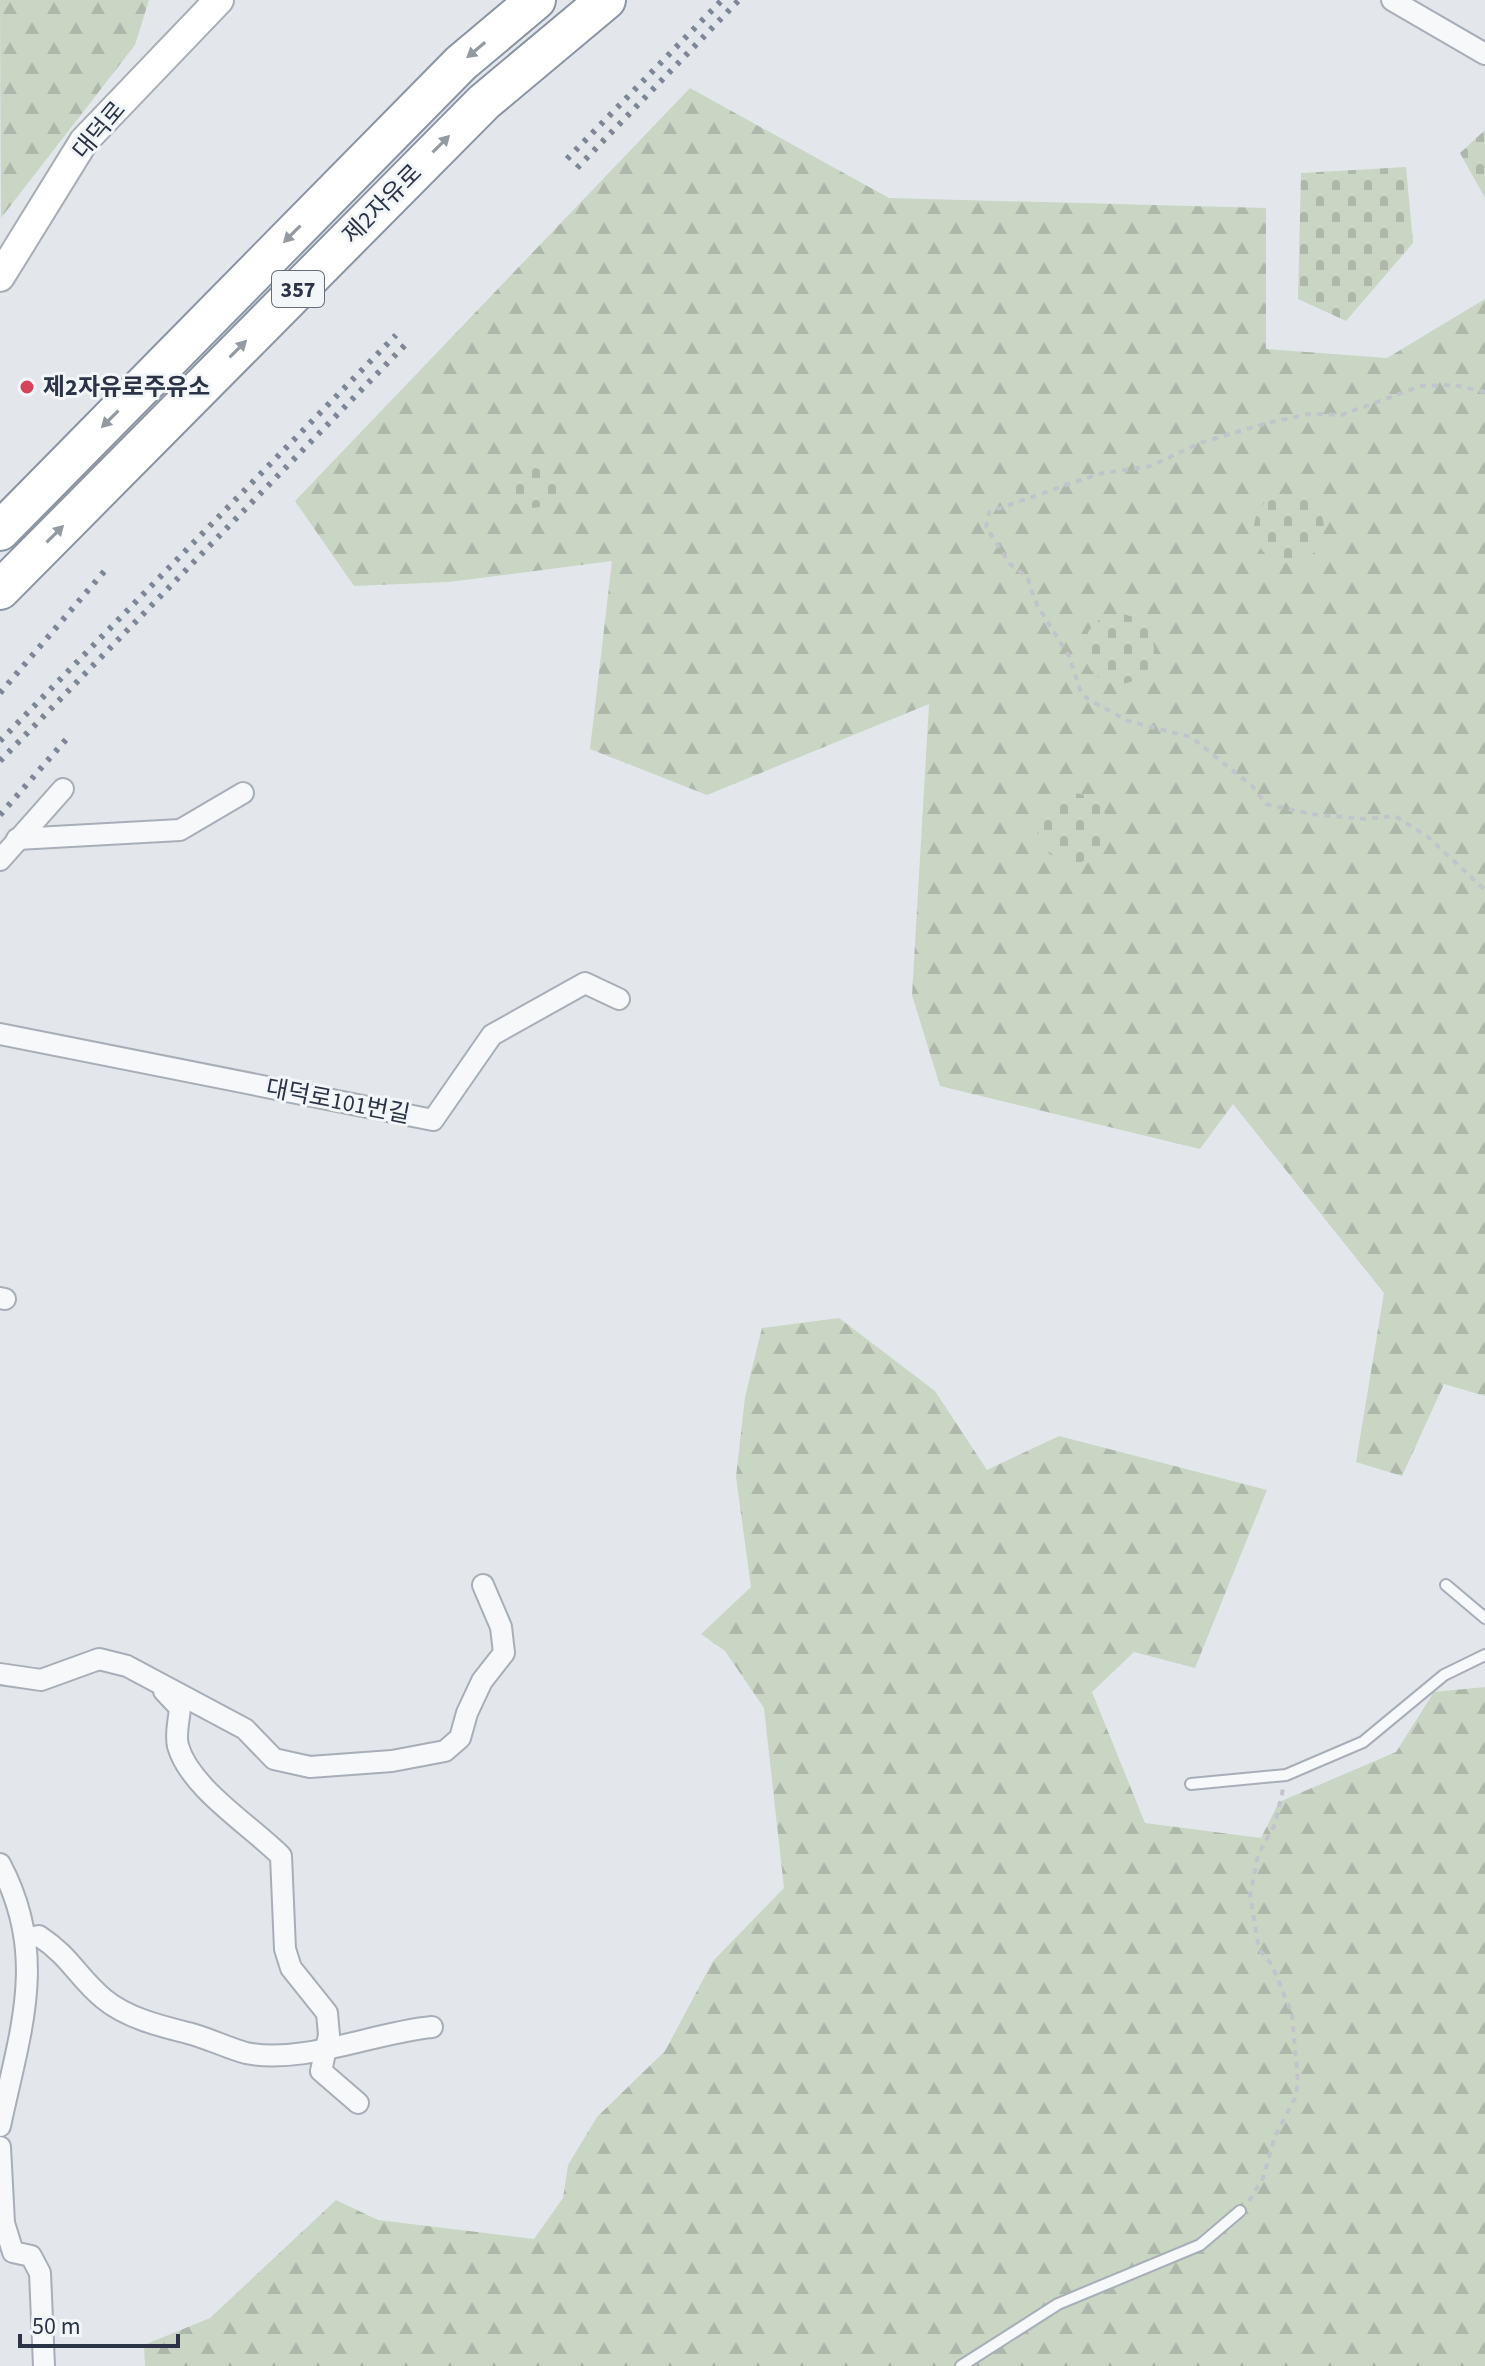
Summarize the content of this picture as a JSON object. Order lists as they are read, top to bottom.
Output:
{
  "streets": {
    "highway": ["제2자유로", "357"],
    "street": ["대덕로", "대덕로101번길"]
  },
  "places": ["제2자유로주유소"],
  "scale_bar": "50 m"
}
